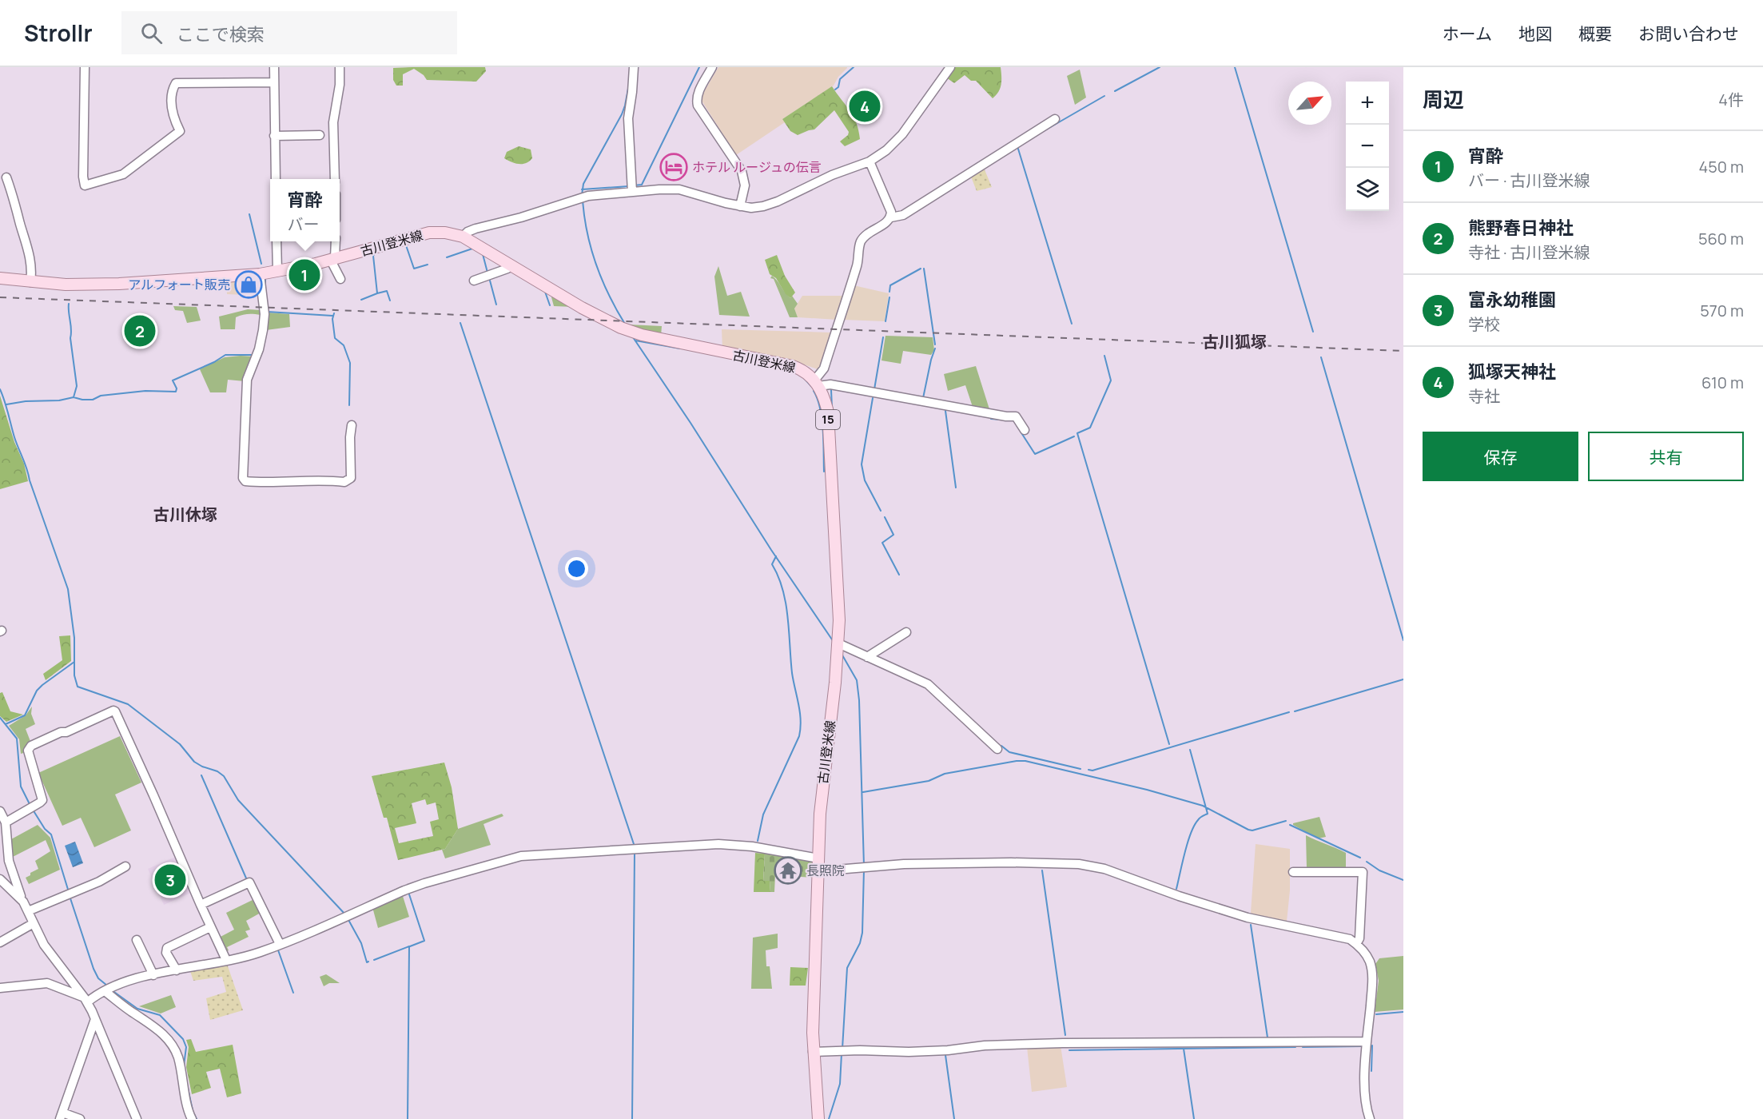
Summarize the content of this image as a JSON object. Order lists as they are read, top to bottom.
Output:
{
  "streets": {
    "main road": ["古川登米線", "15"]
  },
  "districts": ["古川狐塚", "古川休塚"],
  "places": {
    "hotel": ["ホテル ルージュの伝言"],
    "shop": ["アルフォート販売"],
    "temple": ["長照院"]
  },
  "north": "top right",
  "page": {
    "header": "Strollr",
    "search": "ここで検索",
    "nav": [
      "ホーム",
      "地図",
      "概要",
      "お問い合わせ"
    ],
    "heading": ["周辺", "4件"],
    "map_buttons": ["+", "−"],
    "pins": [
      "4",
      "1",
      "2",
      "3"
    ],
    "list": [
      {
        "mark": "1",
        "name": "宵酔",
        "note": "バー · 古川登米線",
        "value": "450 m"
      },
      {
        "mark": "2",
        "name": "熊野春日神社",
        "note": "寺社 · 古川登米線",
        "value": "560 m"
      },
      {
        "mark": "3",
        "name": "富永幼稚園",
        "note": "学校",
        "value": "570 m"
      },
      {
        "mark": "4",
        "name": "狐塚天神社",
        "note": "寺社",
        "value": "610 m"
      }
    ],
    "popup": ["宵酔", "バー"],
    "buttons": ["保存", "共有"]
  }
}
